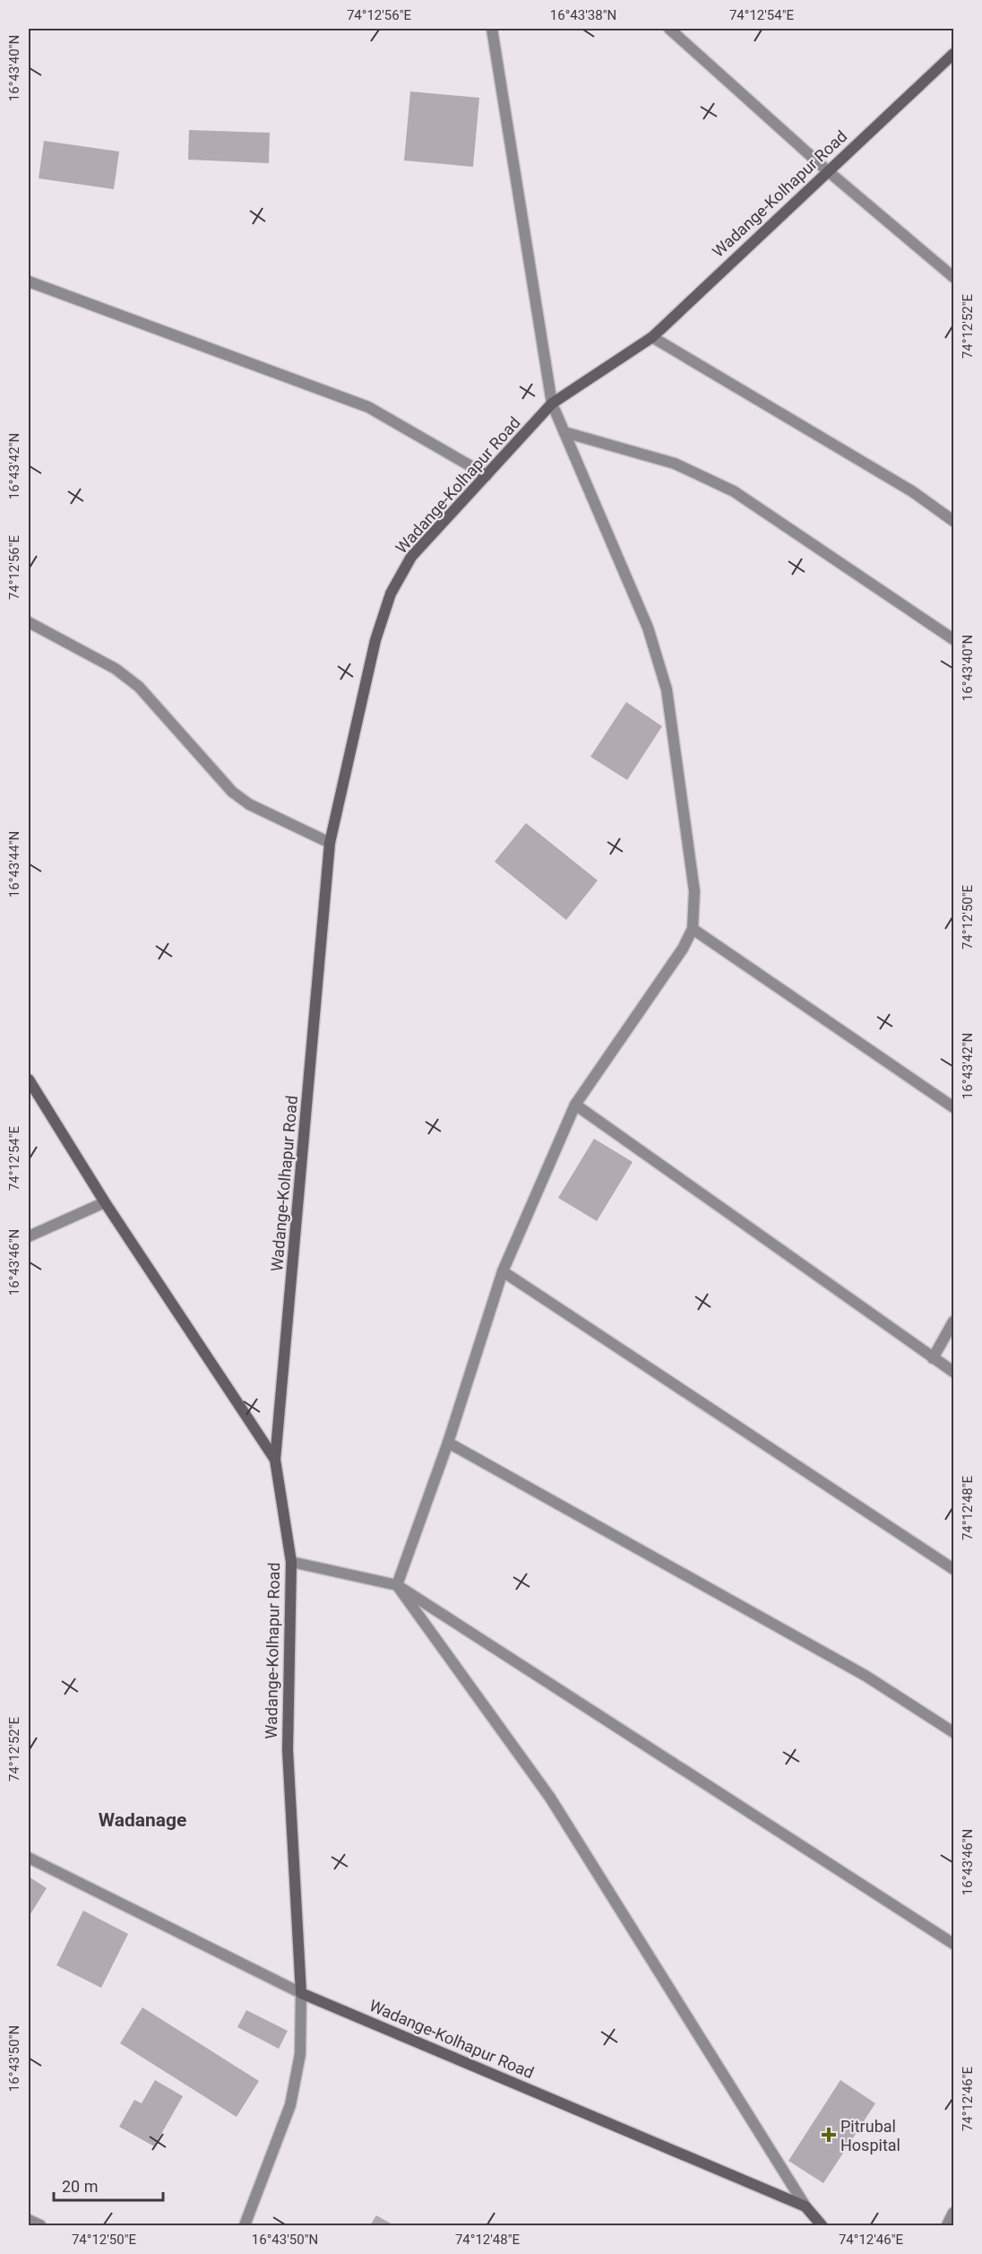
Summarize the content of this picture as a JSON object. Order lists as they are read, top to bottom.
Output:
{
  "streets": {
    "main road": ["Wadange-Kolhapur Road"]
  },
  "districts": ["Wadanage"],
  "places": {
    "health": ["Pitrubal Hospital"]
  },
  "scale_bar": "20 m",
  "coordinates": [
    "74°12'56\"E",
    "16°43'38\"N",
    "74°12'54\"E",
    "16°43'40\"N",
    "74°12'52\"E",
    "16°43'42\"N",
    "16°43'44\"N",
    "74°12'50\"E",
    "16°43'46\"N",
    "74°12'48\"E",
    "16°43'50\"N",
    "74°12'46\"E"
  ]
}
